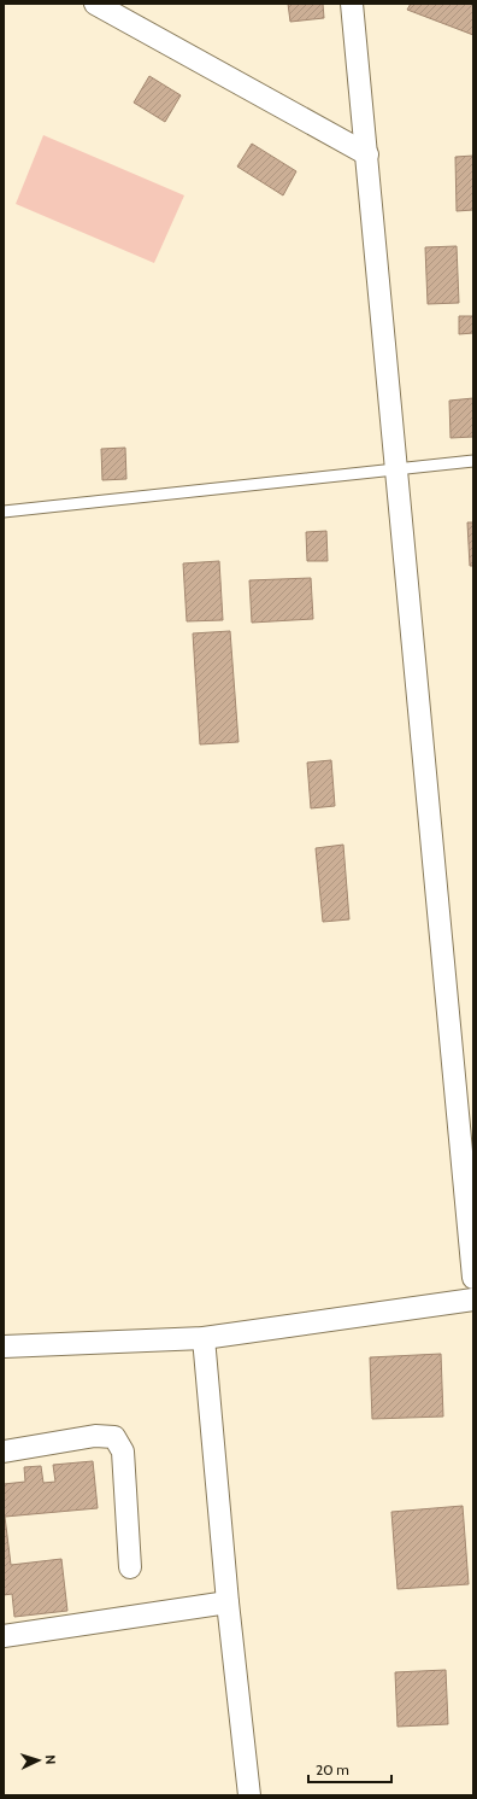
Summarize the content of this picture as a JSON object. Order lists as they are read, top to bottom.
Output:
{
  "scale_bar": "20 m",
  "north": "right"
}
